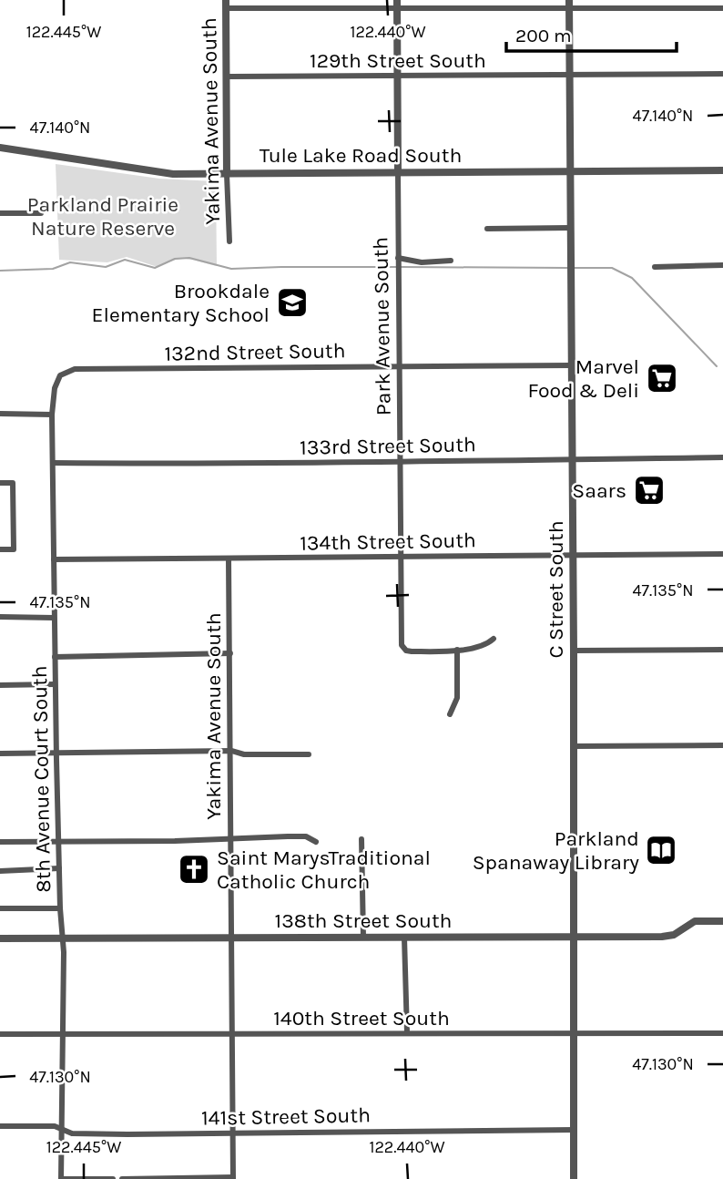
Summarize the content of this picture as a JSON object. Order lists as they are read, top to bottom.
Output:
{
  "streets": {
    "street": [
      "129th Street South",
      "Yakima Avenue South",
      "Tule Lake Road South",
      "Park Avenue South",
      "132nd Street South",
      "133rd Street South",
      "134th Street South",
      "C Street South",
      "8th Avenue Court South",
      "138th Street South",
      "140th Street South",
      "141st Street South"
    ]
  },
  "crossings": [
    ["129th Street South", "Yakima Avenue South"],
    ["129th Street South", "Park Avenue South"],
    ["129th Street South", "C Street South"],
    ["Yakima Avenue South", "Tule Lake Road South"],
    ["Yakima Avenue South", "134th Street South"],
    ["Yakima Avenue South", "138th Street South"],
    ["Yakima Avenue South", "140th Street South"],
    ["Yakima Avenue South", "141st Street South"],
    ["Tule Lake Road South", "Park Avenue South"],
    ["Tule Lake Road South", "C Street South"],
    ["Park Avenue South", "132nd Street South"],
    ["Park Avenue South", "133rd Street South"],
    ["Park Avenue South", "134th Street South"],
    ["132nd Street South", "C Street South"],
    ["132nd Street South", "8th Avenue Court South"],
    ["133rd Street South", "C Street South"],
    ["133rd Street South", "8th Avenue Court South"],
    ["134th Street South", "C Street South"],
    ["134th Street South", "8th Avenue Court South"],
    ["C Street South", "138th Street South"],
    ["C Street South", "140th Street South"],
    ["C Street South", "141st Street South"],
    ["8th Avenue Court South", "138th Street South"],
    ["8th Avenue Court South", "140th Street South"],
    ["8th Avenue Court South", "141st Street South"]
  ],
  "parks": ["Parkland Prairie Nature Reserve"],
  "places": {
    "school or university": ["Brookdale Elementary School"],
    "supermarket": ["Marvel Food & Deli", "Saars"],
    "library": ["Parkland Spanaway Library"],
    "church": ["Saint MarysTraditional Catholic Church"]
  },
  "scale_bar": "200 m",
  "coordinates": [
    "122.445°W",
    "122.440°W",
    "47.140°N",
    "47.135°N",
    "47.130°N"
  ]
}
